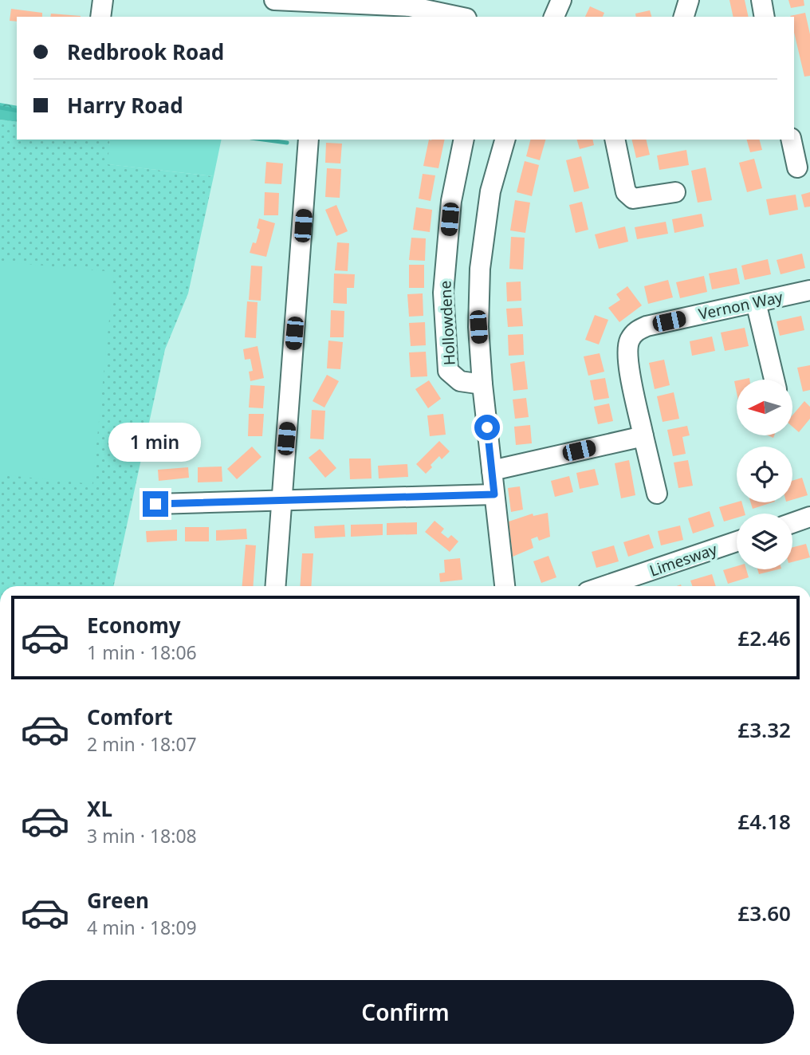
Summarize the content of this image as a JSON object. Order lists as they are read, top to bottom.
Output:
{
  "streets": {
    "street": ["Vernon Way", "Hollowdene", "Limesway"]
  },
  "north": "left",
  "page": {
    "banner": ["Redbrook Road", "Harry Road"],
    "bubble": "1 min",
    "list": [
      {
        "name": "Economy",
        "note": "1 min · 18:06",
        "value": "£2.46"
      },
      {
        "name": "Comfort",
        "note": "2 min · 18:07",
        "value": "£3.32"
      },
      {
        "name": "XL",
        "note": "3 min · 18:08",
        "value": "£4.18"
      },
      {
        "name": "Green",
        "note": "4 min · 18:09",
        "value": "£3.60"
      }
    ],
    "buttons": "Confirm"
  }
}
